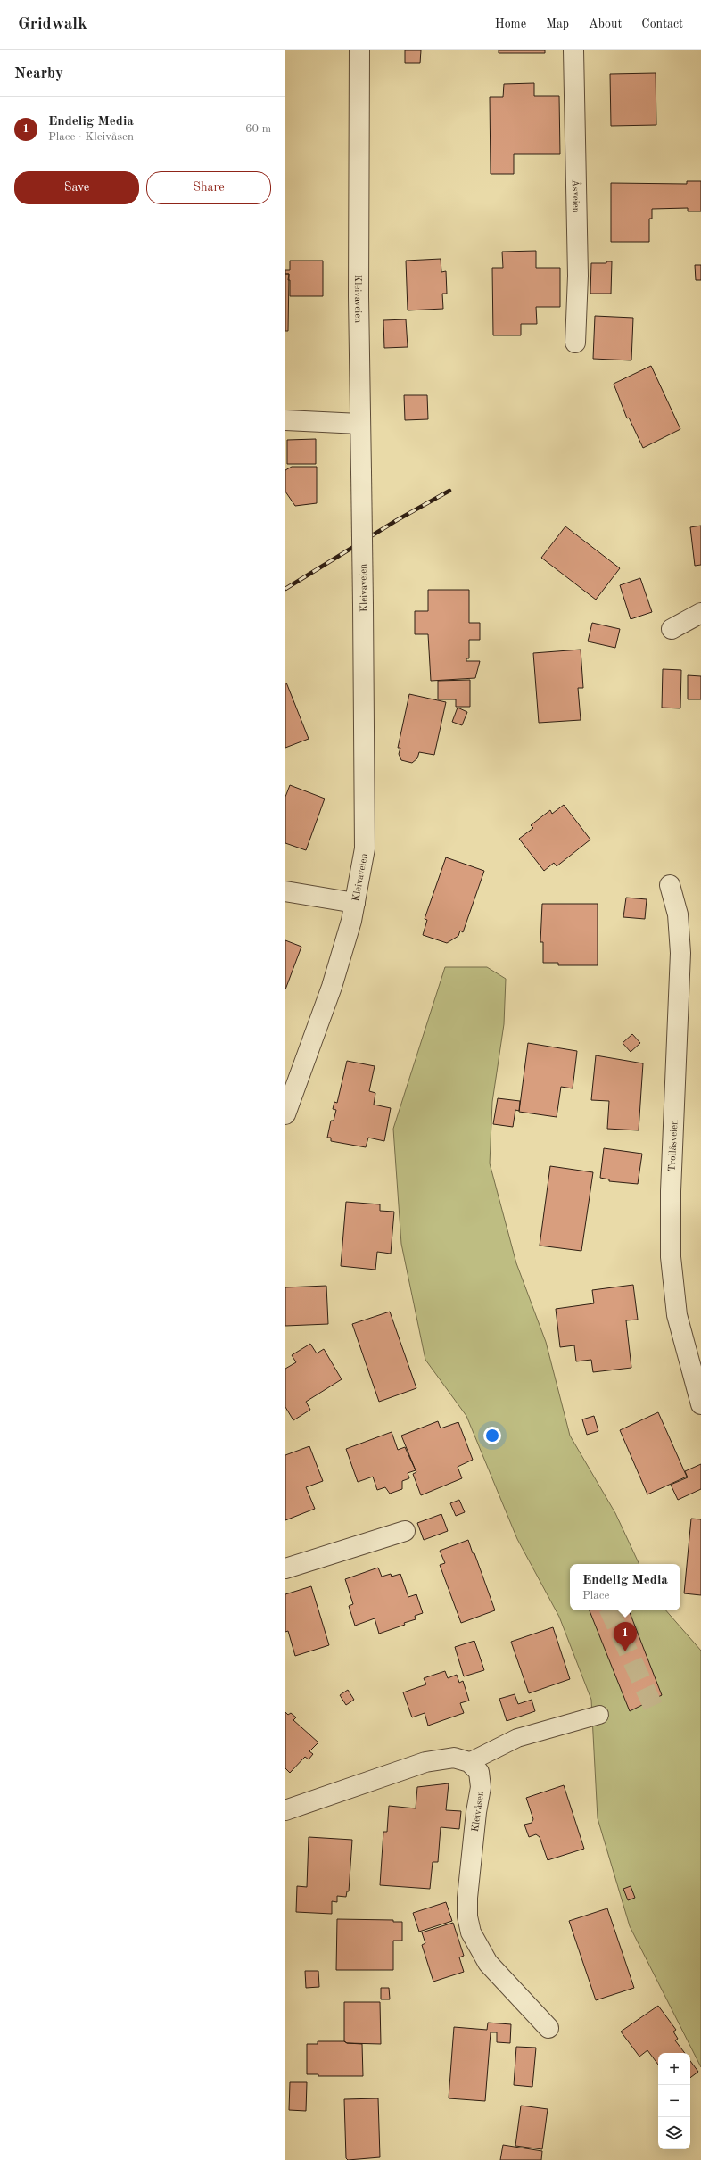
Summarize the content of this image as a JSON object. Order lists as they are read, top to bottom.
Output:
{
  "streets": {
    "street": [
      "Åsveien",
      "Kleivaveien",
      "Trollåsveien",
      "Kleivåsen"
    ]
  },
  "page": {
    "header": "Gridwalk",
    "nav": [
      "Home",
      "Map",
      "About",
      "Contact"
    ],
    "heading": "Nearby",
    "list": [
      {
        "mark": "1",
        "name": "Endelig Media",
        "note": "Place · Kleivåsen",
        "value": "60 m"
      }
    ],
    "buttons": ["Save", "Share"],
    "popup": ["Endelig Media", "Place"],
    "pins": "1",
    "map_buttons": ["+", "−"]
  }
}
